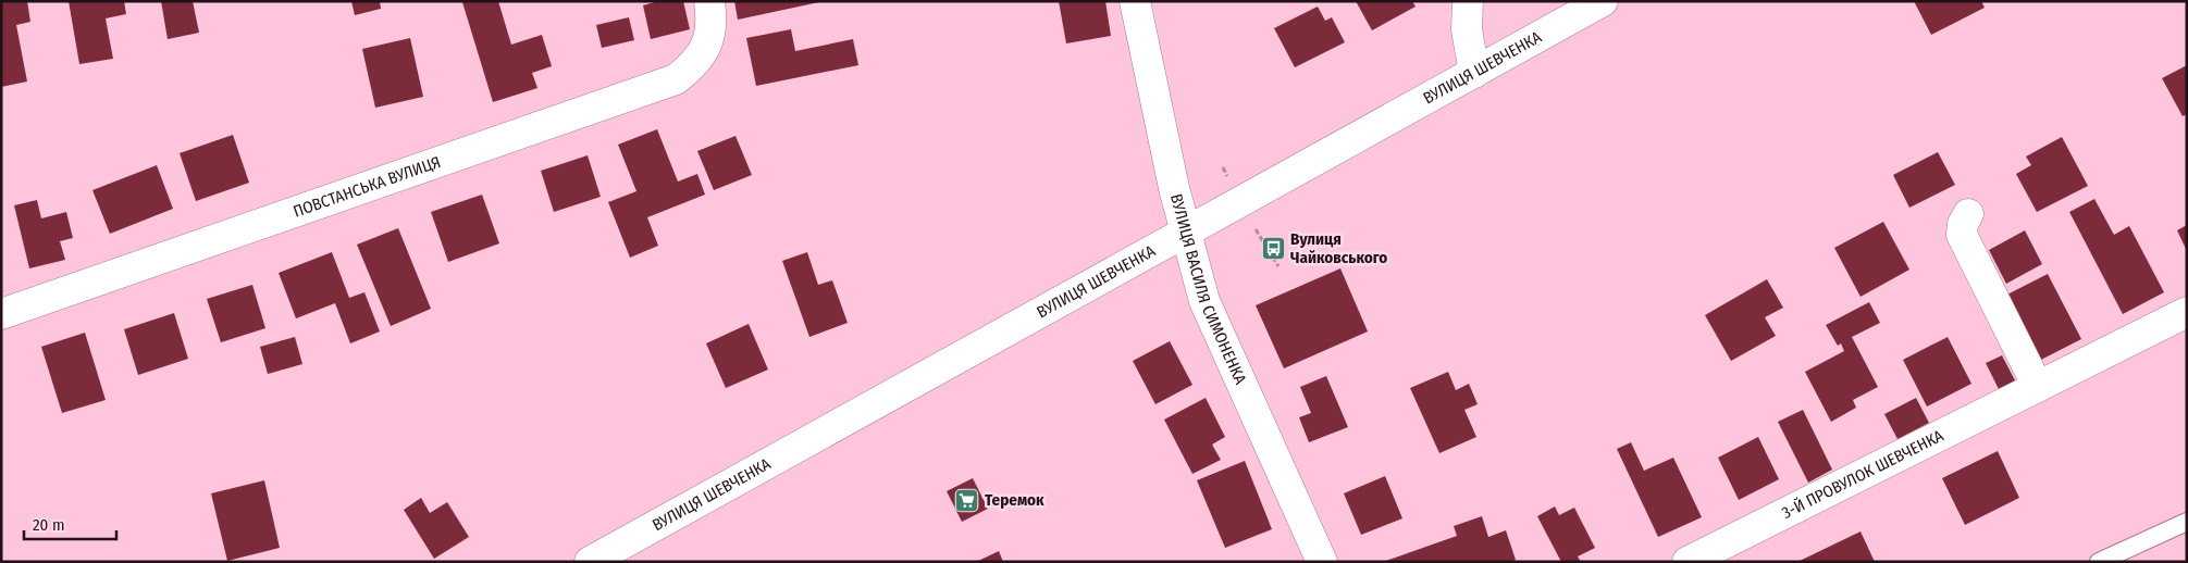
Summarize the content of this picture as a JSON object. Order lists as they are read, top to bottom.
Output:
{
  "streets": {
    "street": [
      "ВУЛИЦЯ ШЕВЧЕНКА",
      "ПОВСТАНСЬКА ВУЛИЦЯ",
      "ВУЛИЦЯ ВАСИЛЯ СИМОНЕНКА",
      "3-Й ПРОВУЛОК ШЕВЧЕНКА"
    ]
  },
  "crossings": [
    ["ВУЛИЦЯ ШЕВЧЕНКА", "ВУЛИЦЯ ВАСИЛЯ СИМОНЕНКА"]
  ],
  "places": {
    "bus stop": ["Вулиця Чайковського"],
    "supermarket": ["Теремок"]
  },
  "scale_bar": "20 m"
}
